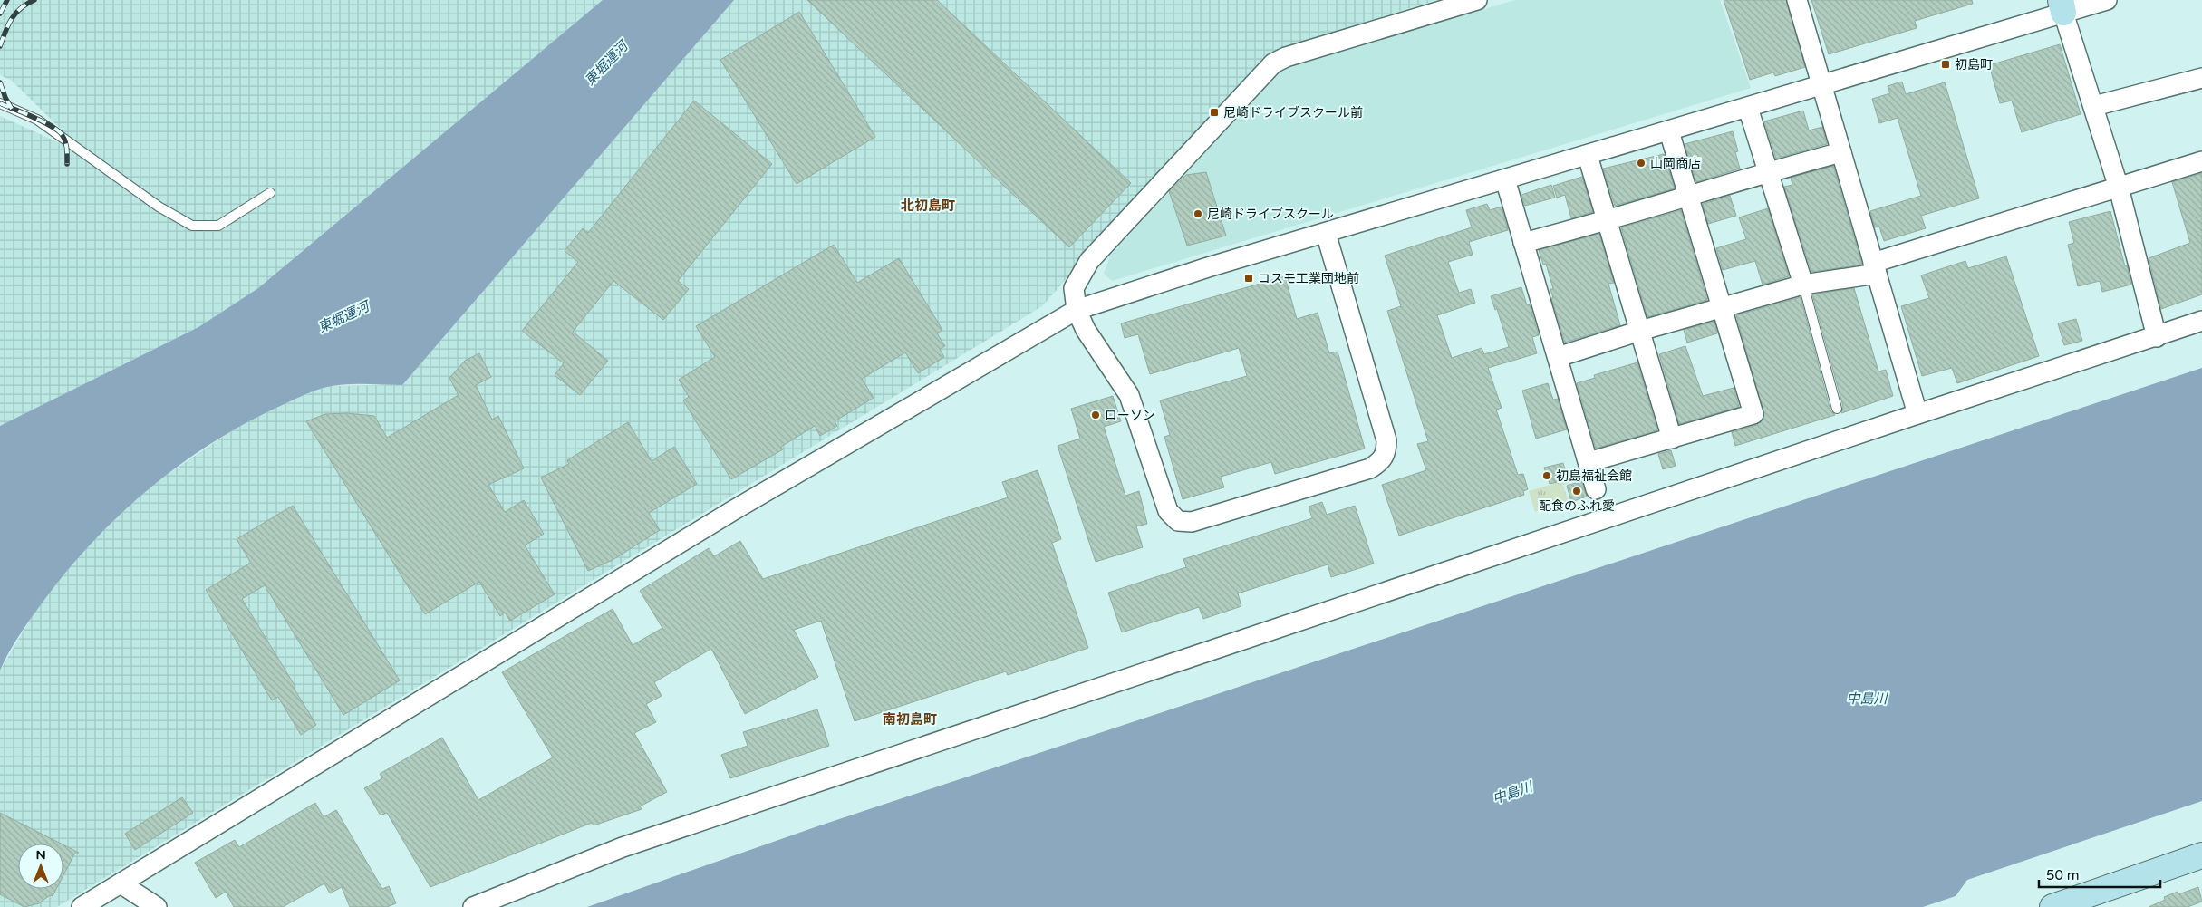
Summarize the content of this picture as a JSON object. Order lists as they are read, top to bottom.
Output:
{
  "districts": ["北初島町", "南初島町"],
  "water": ["東堀運河", "中島川"],
  "places": {
    "transit": ["初島町", "尼崎ドライブスクール前", "コスモ工業団地前"],
    "other": [
      "山岡商店",
      "尼崎ドライブスクール",
      "ローソン",
      "初島福祉会館",
      "配食のふれ愛"
    ]
  },
  "scale_bar": "50 m",
  "north": "top"
}
